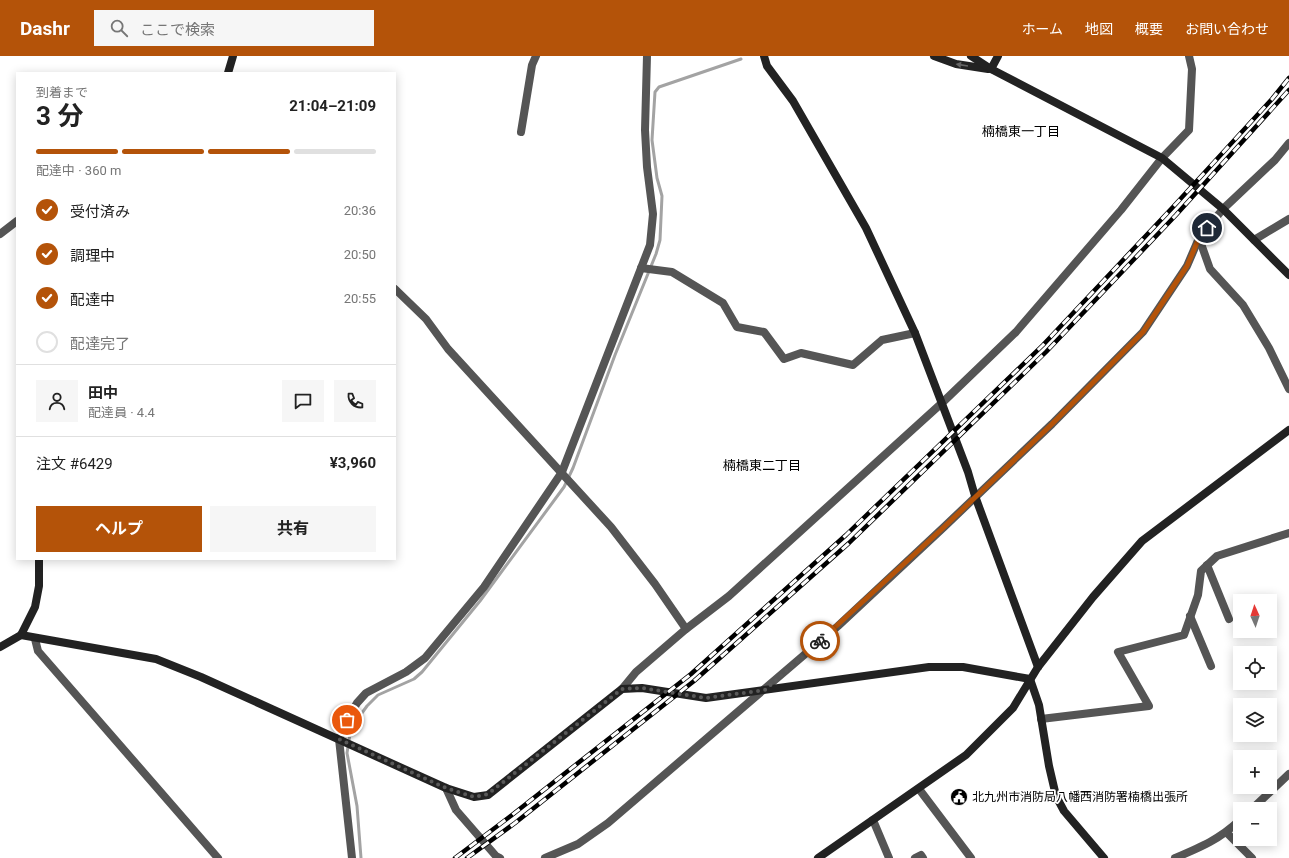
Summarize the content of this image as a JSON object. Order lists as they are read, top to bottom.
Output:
{
  "districts": ["楠橋東一丁目", "楠橋東二丁目"],
  "places": {
    "public building": ["北九州市消防局八幡西消防署楠橋出張所"]
  },
  "north": "top",
  "page": {
    "header": "Dashr",
    "search": "ここで検索",
    "nav": [
      "ホーム",
      "地図",
      "概要",
      "お問い合わせ"
    ],
    "heading": ["3 分", "到着まで", "21:04–21:09"],
    "panel": [
      "田中",
      "配達員 · 4.4",
      "注文 #6429",
      "¥3,960"
    ],
    "bar": "配達中 · 360 m",
    "list": [
      ["受付済み", "20:36"],
      ["調理中", "20:50"],
      ["配達中", "20:55"],
      "配達完了"
    ],
    "buttons": ["ヘルプ", "共有"],
    "map_buttons": ["+", "−"]
  }
}
